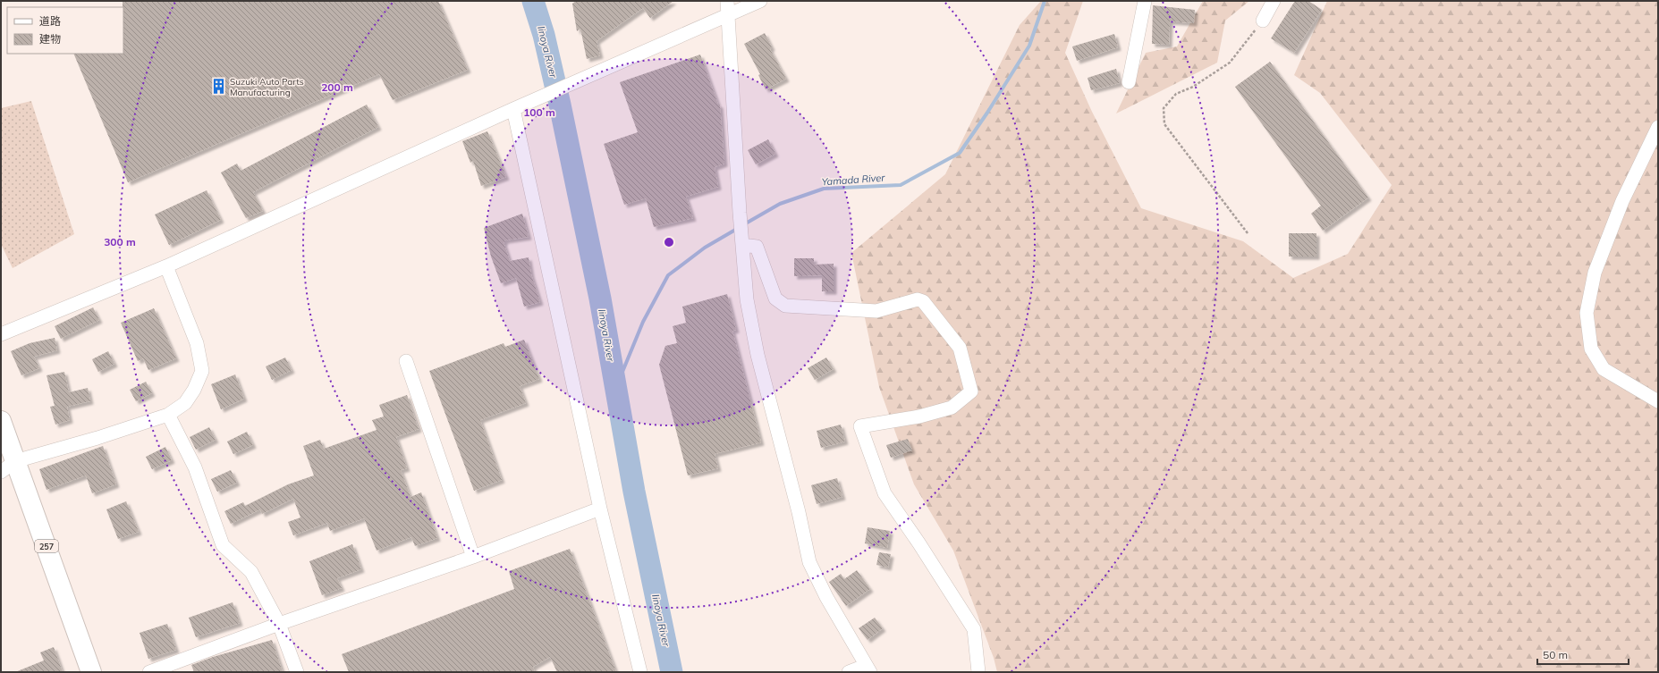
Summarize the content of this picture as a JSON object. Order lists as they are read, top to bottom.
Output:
{
  "streets": {
    "highway": ["257"]
  },
  "water": ["Iinoya River", "Yamada River"],
  "places": {
    "building": ["Suzuki Auto Parts Manufacturing"]
  },
  "legend": ["道路", "建物"],
  "scale_bar": "50 m",
  "rings": ["200 m", "100 m", "300 m"]
}
